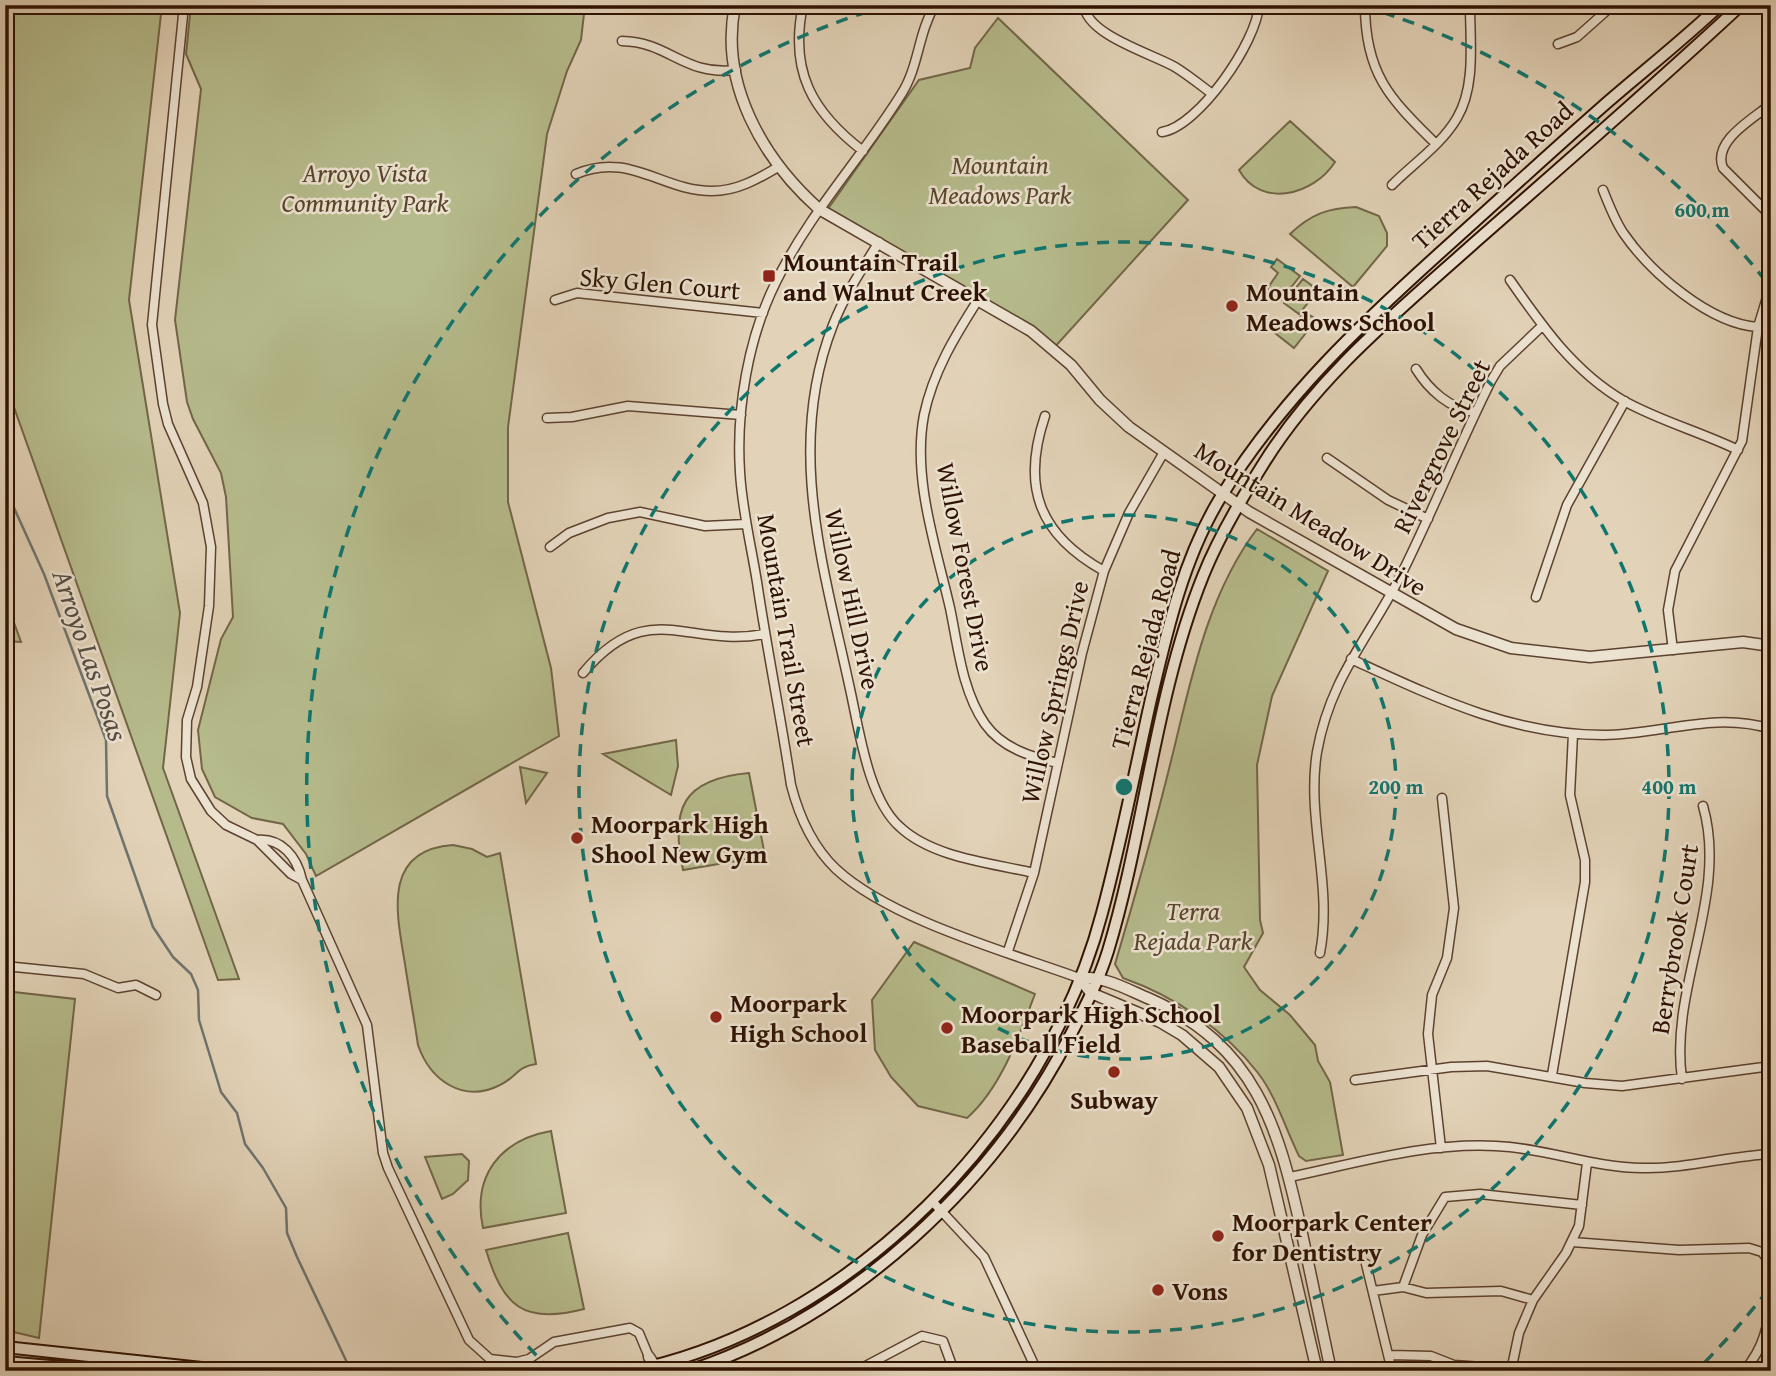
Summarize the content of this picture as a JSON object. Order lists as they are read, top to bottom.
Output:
{
  "streets": {
    "main road": ["Tierra Rejada Road"],
    "street": [
      "Sky Glen Court",
      "Rivergrove Street",
      "Mountain Meadow Drive",
      "Willow Forest Drive",
      "Willow Hill Drive",
      "Mountain Trail Street",
      "Willow Springs Drive",
      "Berrybrook Court"
    ]
  },
  "crossings": [
    ["Tierra Rejada Road", "Mountain Meadow Drive"],
    ["Tierra Rejada Road", "Mountain Trail Street"],
    ["Sky Glen Court", "Mountain Trail Street"],
    ["Rivergrove Street", "Mountain Meadow Drive"],
    ["Mountain Meadow Drive", "Willow Forest Drive"],
    ["Mountain Meadow Drive", "Willow Hill Drive"],
    ["Mountain Meadow Drive", "Mountain Trail Street"],
    ["Mountain Meadow Drive", "Willow Springs Drive"],
    ["Willow Forest Drive", "Willow Springs Drive"],
    ["Willow Hill Drive", "Willow Springs Drive"],
    ["Mountain Trail Street", "Willow Springs Drive"]
  ],
  "water": ["Arroyo Las Posas"],
  "parks": ["Mountain Meadows Park", "Arroyo Vista Community Park", "Terra Rejada Park"],
  "places": {
    "transit": ["Mountain Trail and Walnut Creek"],
    "other": [
      "Mountain Meadows School",
      "Moorpark High Shool New Gym",
      "Moorpark High School",
      "Moorpark High School Baseball Field",
      "Subway",
      "Moorpark Center for Dentistry",
      "Vons"
    ]
  },
  "rings": ["600 m", "200 m", "400 m"]
}
